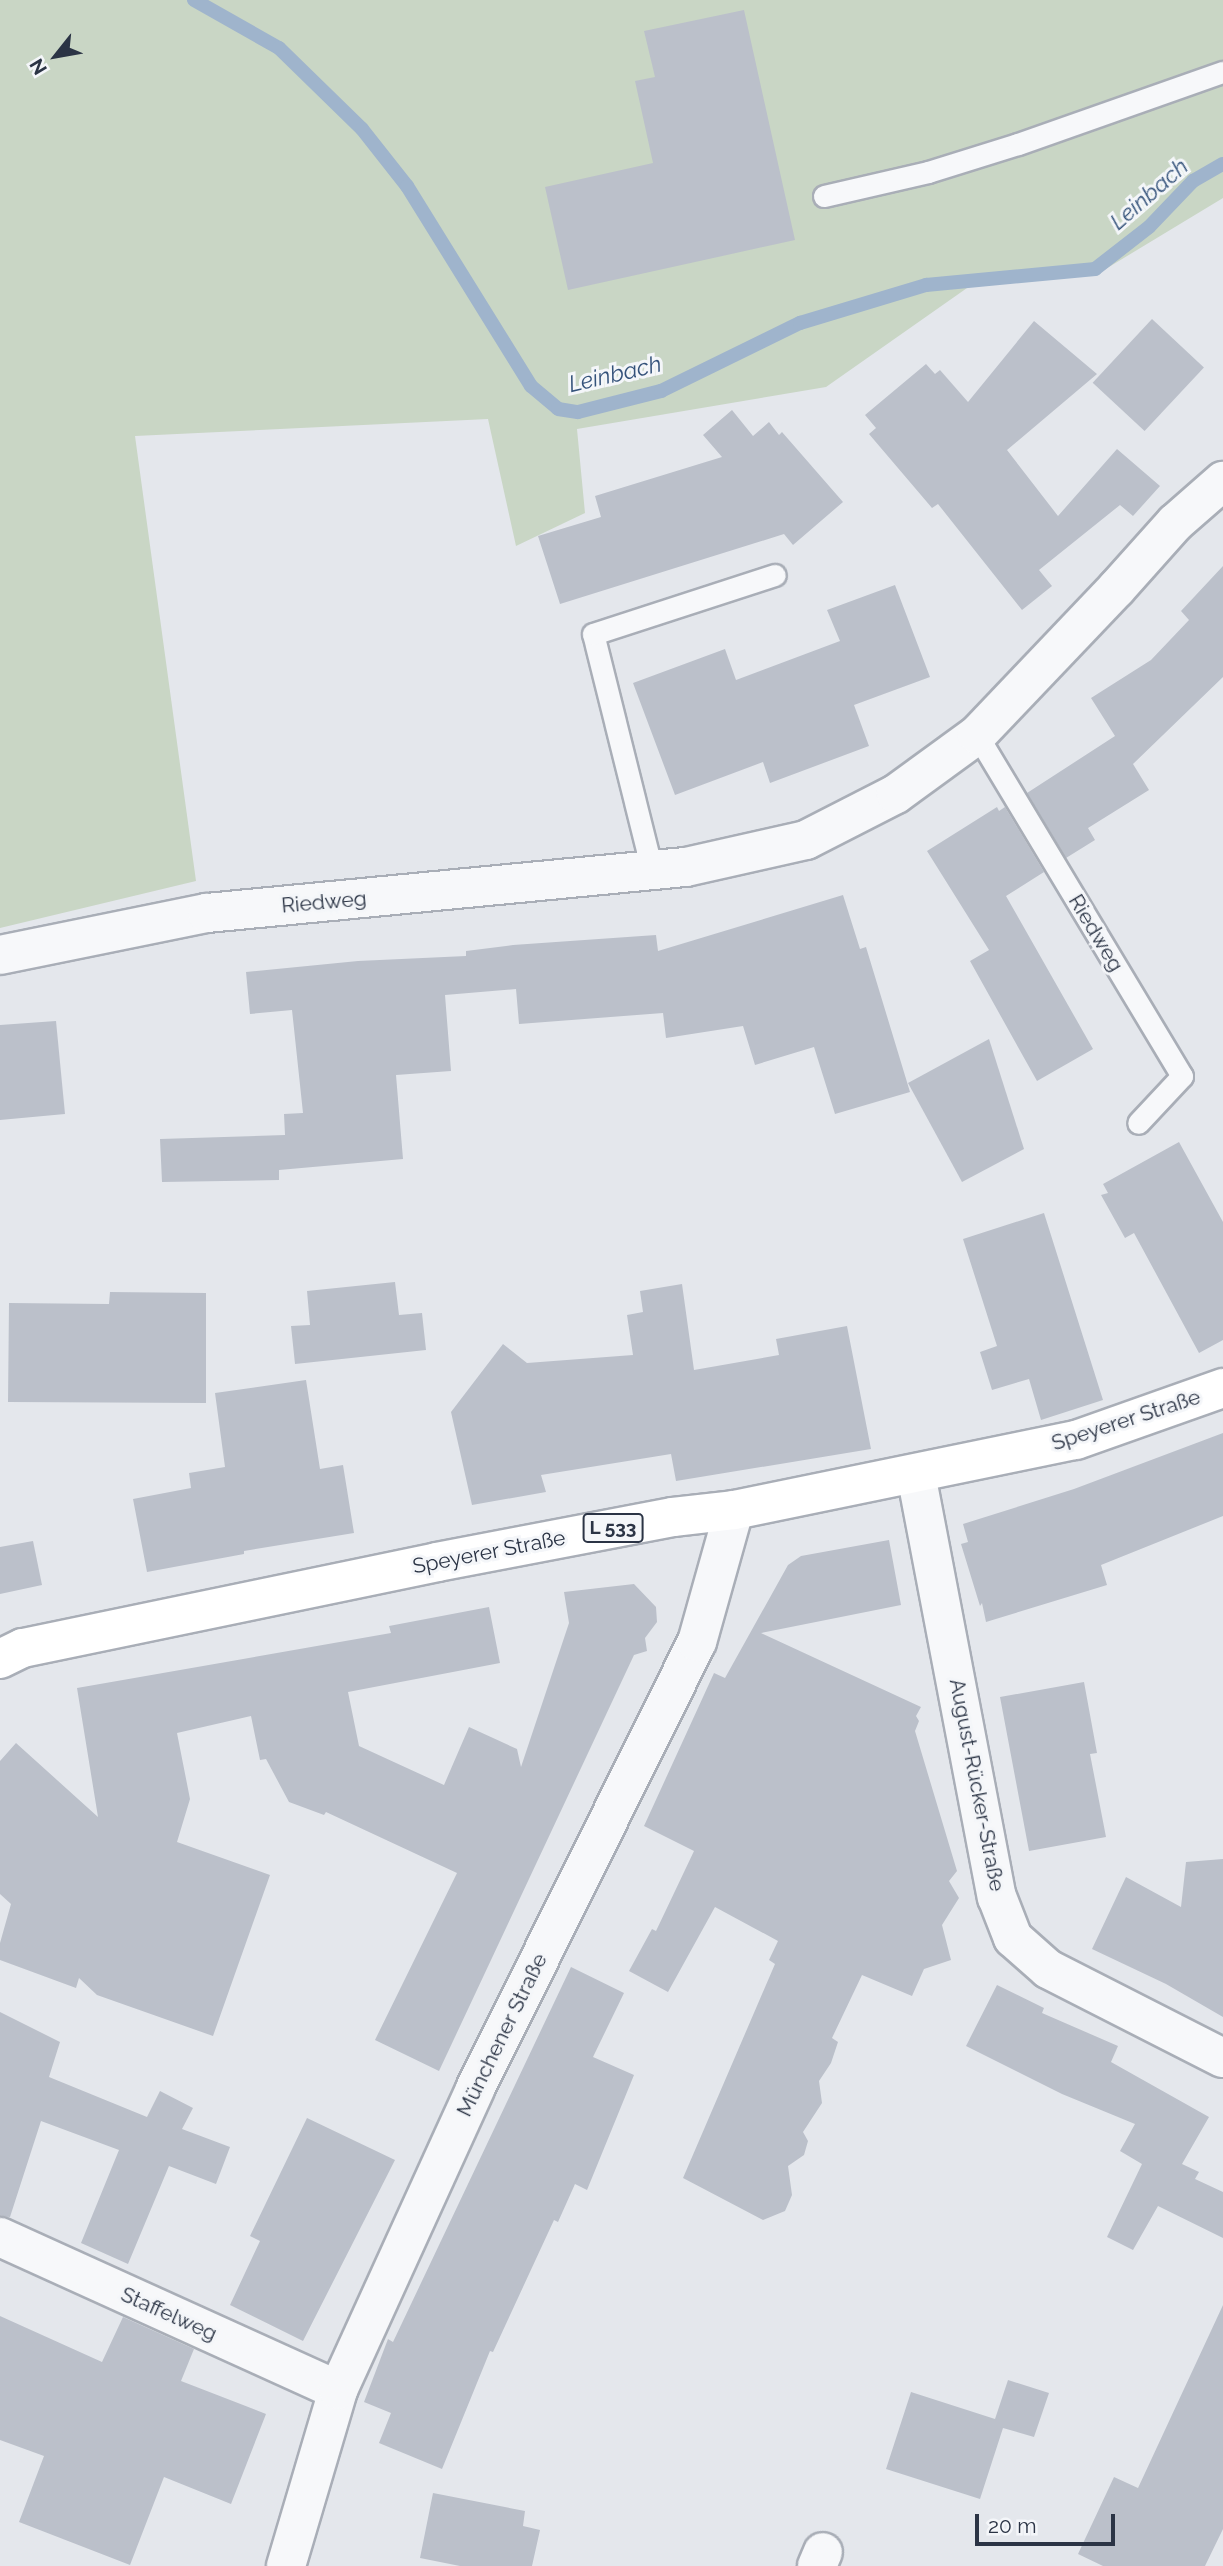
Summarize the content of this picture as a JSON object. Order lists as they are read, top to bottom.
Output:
{
  "streets": {
    "main road": ["Speyerer Straße", "L 533"],
    "street": [
      "Riedweg",
      "August-Rücker-Straße",
      "Münchener Straße",
      "Staffelweg"
    ]
  },
  "crossings": [
    ["Speyerer Straße", "August-Rücker-Straße"],
    ["Speyerer Straße", "Münchener Straße"],
    ["Münchener Straße", "Staffelweg"]
  ],
  "water": ["Leinbach"],
  "scale_bar": "20 m",
  "north": "bottom left"
}
